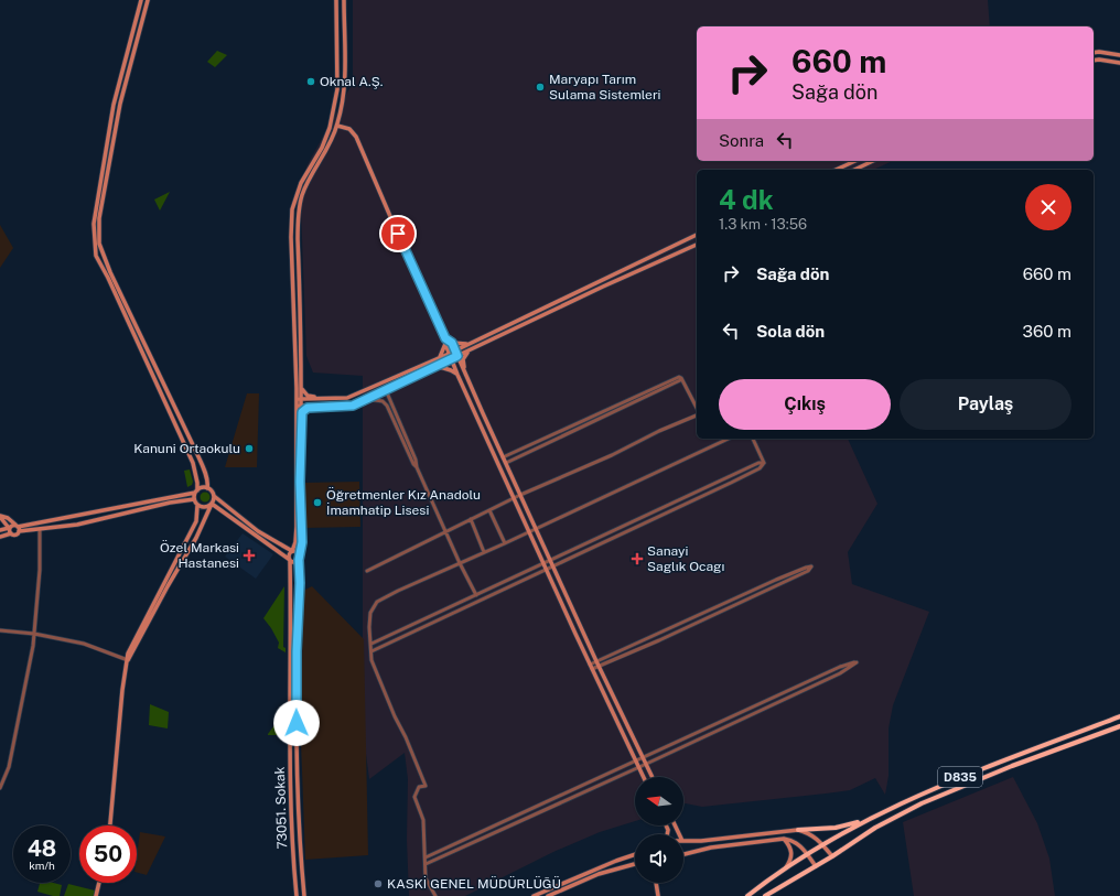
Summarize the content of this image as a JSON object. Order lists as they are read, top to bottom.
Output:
{
  "streets": {
    "highway": ["D835"],
    "main road": ["73051. Sokak"]
  },
  "places": {
    "other": [
      "Oknal A.Ş.",
      "Maryapı Tarım Sulama Sistemleri",
      "Kanuni Ortaokulu",
      "Öğretmenler Kız Anadolu İmamhatip Lisesi",
      "KASKİ GENEL MÜDÜRLÜĞÜ"
    ],
    "health": ["Özel Markasi Hastanesi", "Sanayi Saglık Ocagı"]
  },
  "north": "left",
  "page": {
    "turn": ["660 m", "Sağa dön"],
    "then": "Sonra",
    "heading": ["4 dk", "1.3 km · 13:56"],
    "list": [
      {
        "name": "Sağa dön",
        "value": "660 m"
      },
      {
        "name": "Sola dön",
        "value": "360 m"
      }
    ],
    "buttons": ["Çıkış", "Paylaş"],
    "speed": "48 km/h",
    "limit": "50"
  }
}
